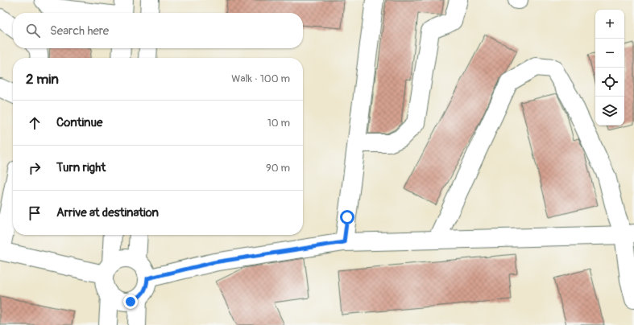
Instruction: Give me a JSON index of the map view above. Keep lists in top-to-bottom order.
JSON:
{
  "page": {
    "map_buttons": ["+", "−"],
    "search": "Search here",
    "heading": ["2 min", "Walk · 100 m"],
    "list": [
      ["Continue", "10 m"],
      ["Turn right", "90 m"],
      "Arrive at destination"
    ]
  }
}
